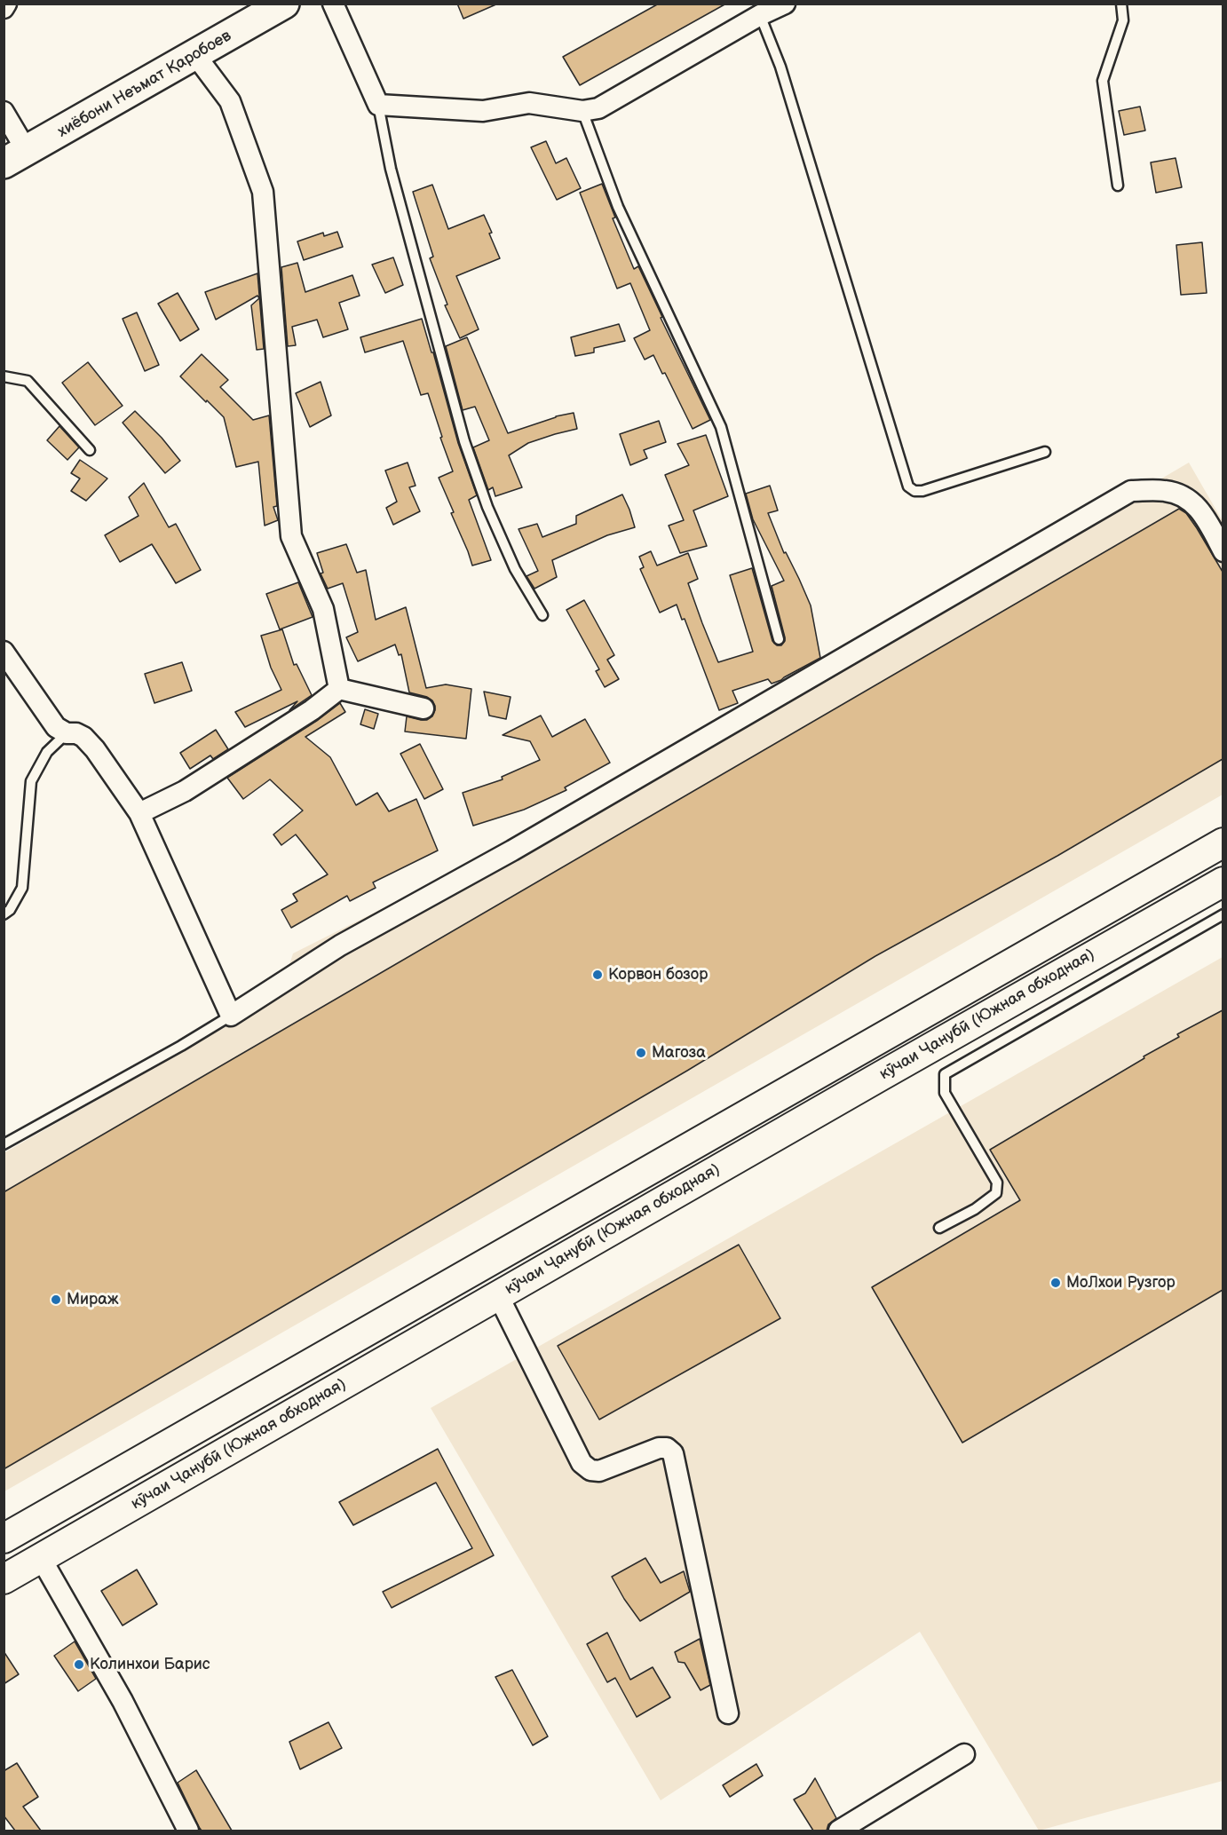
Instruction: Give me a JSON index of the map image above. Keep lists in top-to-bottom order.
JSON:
{
  "streets": {
    "highway": ["хиёбони Неъмат Қаробоев"],
    "main road": ["кӯчаи Ҷанубӣ (Южная обходная)"]
  },
  "places": [
    "Корвон бозор",
    "Магоза",
    "МоЛхои Рузгор",
    "Мираж",
    "Колинхои Барис"
  ]
}
